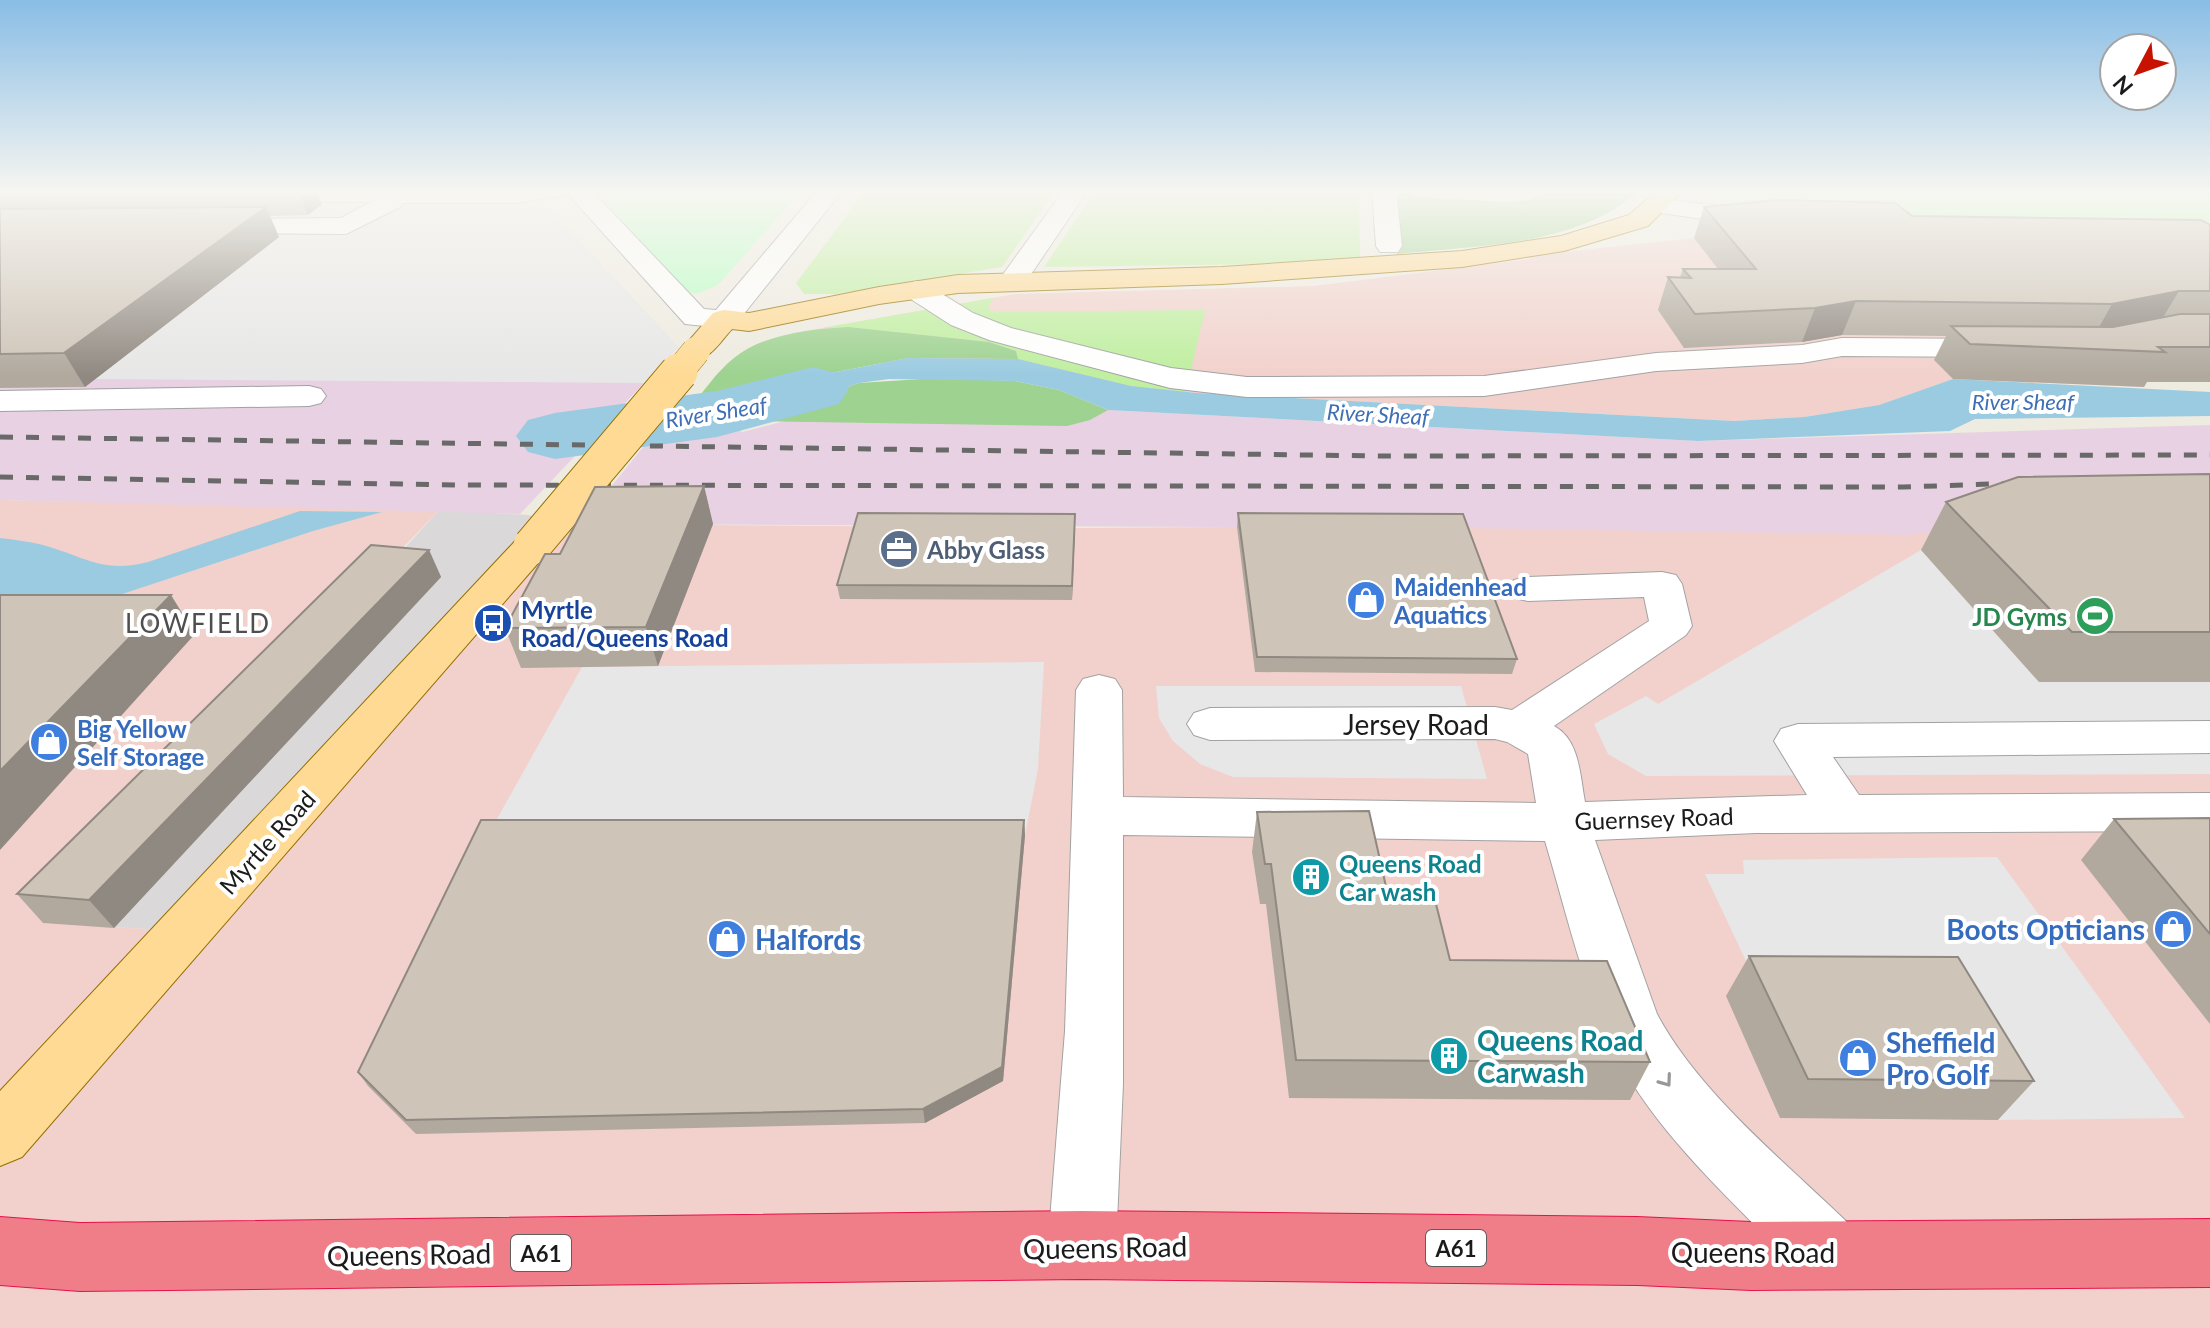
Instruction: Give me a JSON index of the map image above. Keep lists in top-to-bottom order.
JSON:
{
  "streets": {
    "highway": ["Queens Road", "A61"],
    "main road": ["Myrtle Road"],
    "street": ["Jersey Road", "Guernsey Road"]
  },
  "crossings": [
    ["Jersey Road", "Guernsey Road"],
    ["Jersey Road", "Queens Road"]
  ],
  "one_way": ["Jersey Road"],
  "districts": ["LOWFIELD"],
  "water": ["River Sheaf"],
  "places": {
    "office": ["Abby Glass"],
    "shop": [
      "Maidenhead Aquatics",
      "Big Yellow Self Storage",
      "Boots Opticians",
      "Halfords",
      "Sheffield Pro Golf"
    ],
    "sports": ["JD Gyms"],
    "bus stop": ["Myrtle Road/Queens Road"],
    "building": ["Queens Road Car wash", "Queens Road Carwash"]
  },
  "north": "bottom left"
}
